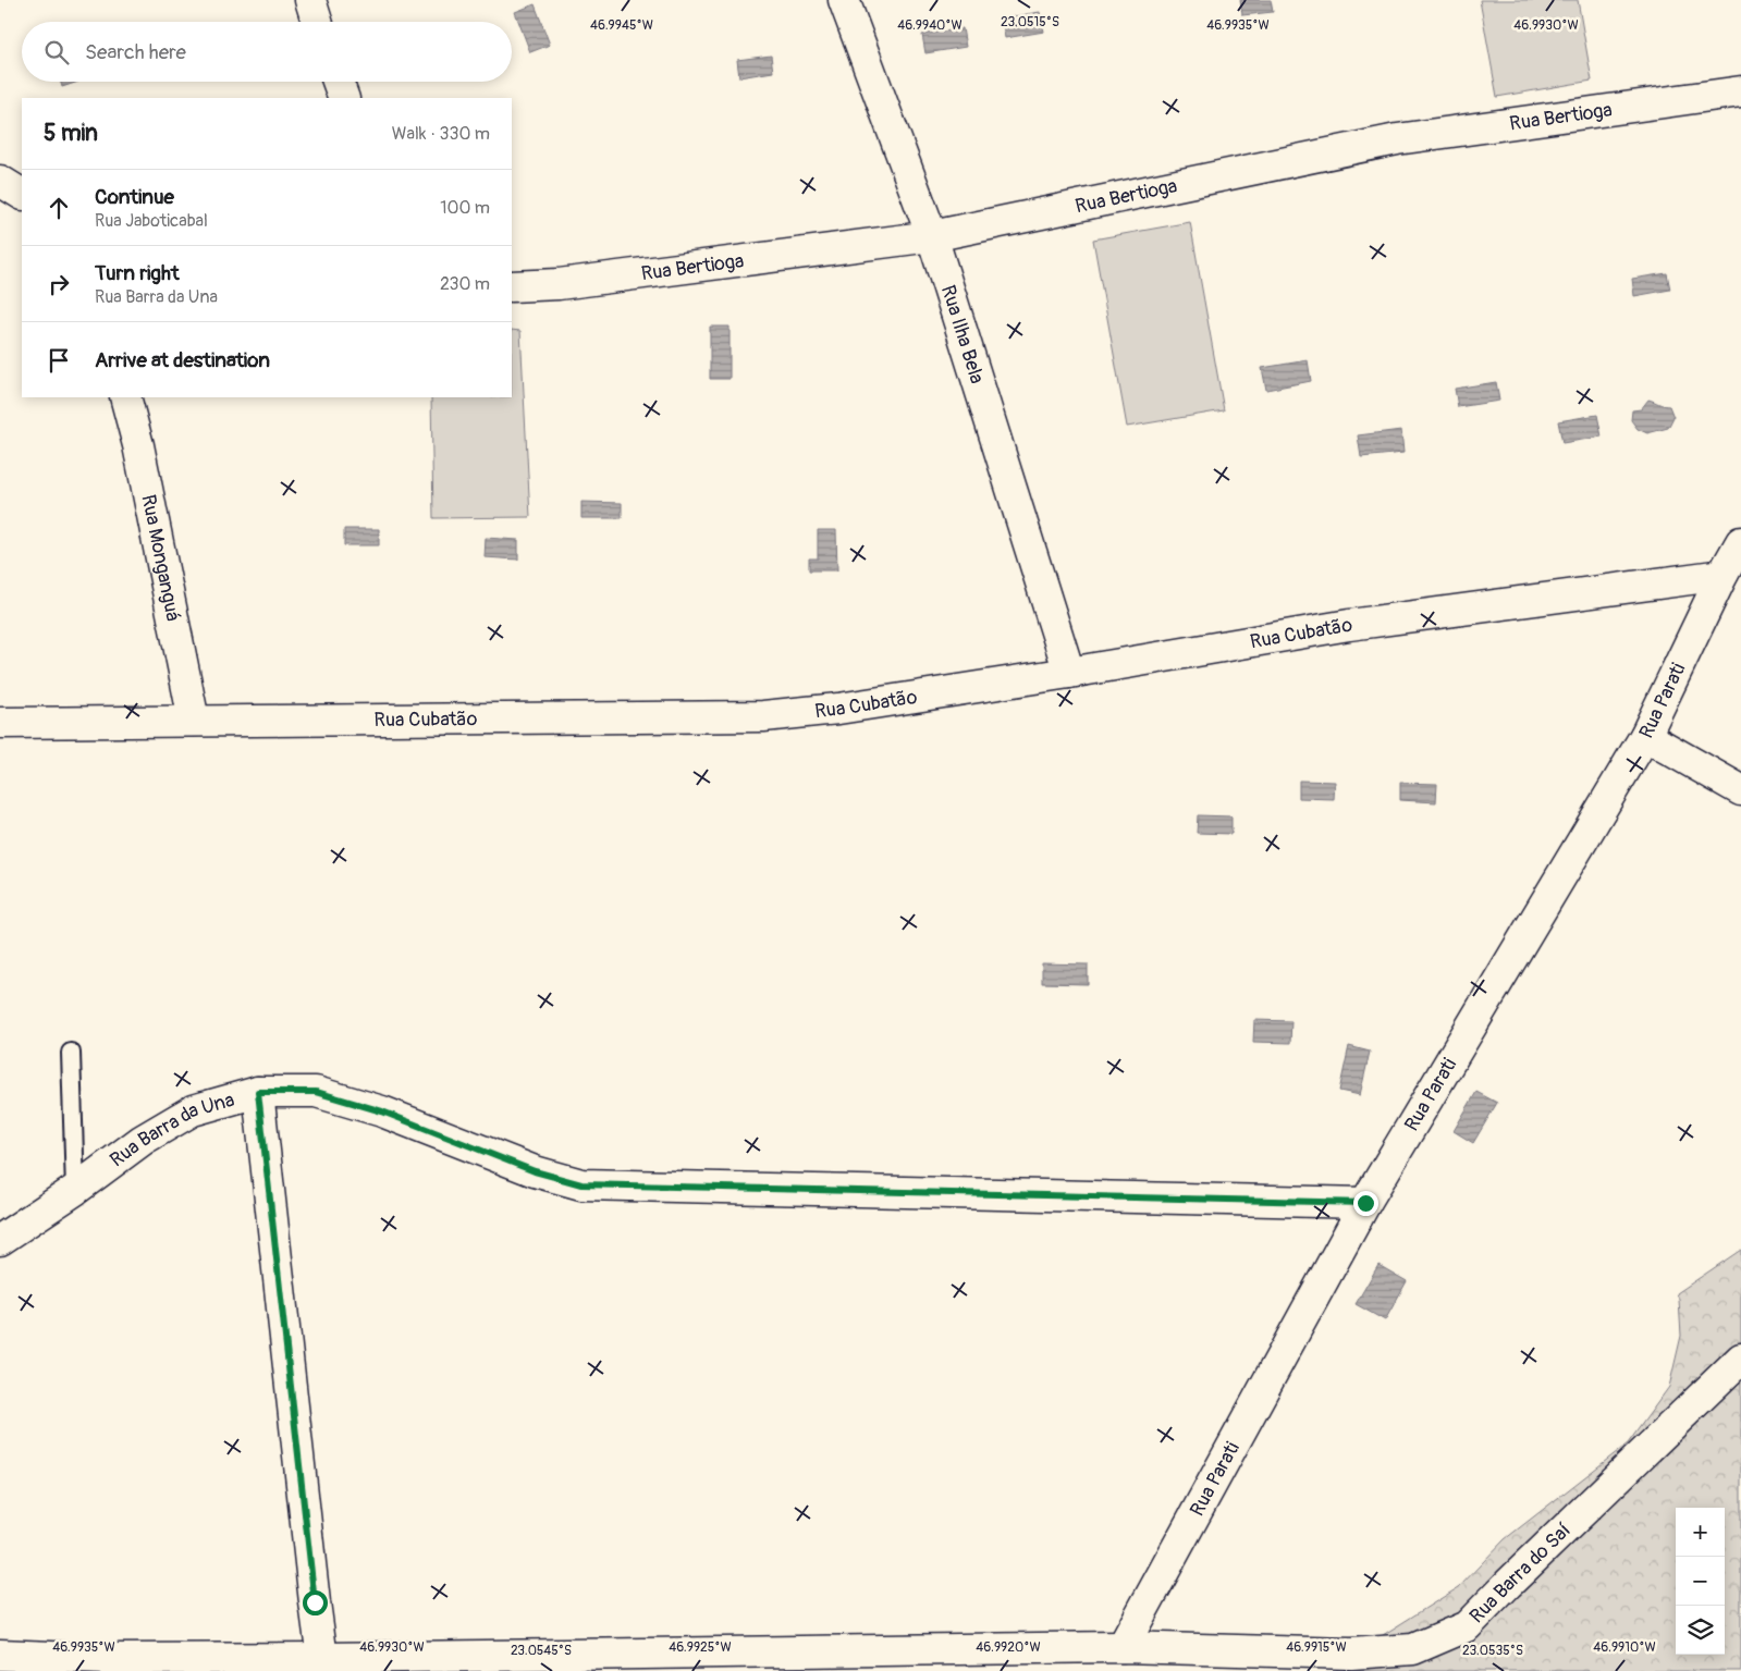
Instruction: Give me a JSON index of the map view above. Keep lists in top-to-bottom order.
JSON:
{
  "streets": {
    "street": [
      "Rua Bertioga",
      "Rua Ilha Bela",
      "Rua Monganguá",
      "Rua Cubatão",
      "Rua Parati",
      "Rua Barra da Una",
      "Rua Barra do Saí"
    ]
  },
  "crossings": [
    ["Rua Bertioga", "Rua Ilha Bela"],
    ["Rua Ilha Bela", "Rua Cubatão"],
    ["Rua Monganguá", "Rua Cubatão"],
    ["Rua Cubatão", "Rua Parati"],
    ["Rua Parati", "Rua Barra da Una"],
    ["Rua Parati", "Rua Barra do Saí"]
  ],
  "page": {
    "search": "Search here",
    "heading": ["5 min", "Walk · 330 m"],
    "list": [
      ["Continue", "Rua Jaboticabal", "100 m"],
      ["Turn right", "Rua Barra da Una", "230 m"],
      "Arrive at destination"
    ],
    "map_buttons": ["+", "−"]
  },
  "coordinates": [
    "23.0515°S",
    "46.9945°W",
    "46.9940°W",
    "46.9935°W",
    "46.9930°W",
    "46.9925°W",
    "46.9920°W",
    "46.9915°W",
    "46.9910°W",
    "23.0545°S",
    "23.0535°S"
  ]
}
